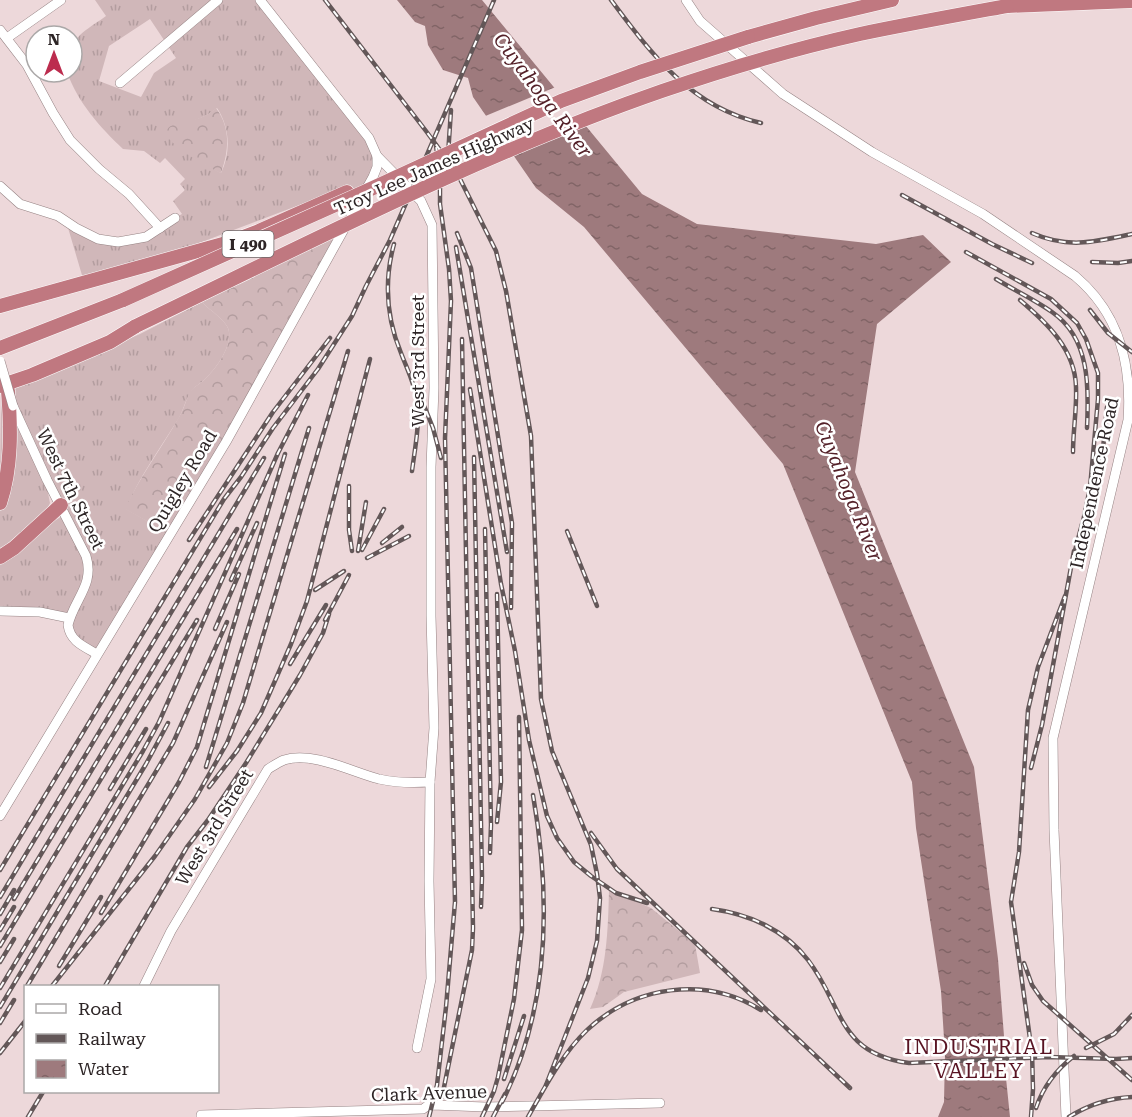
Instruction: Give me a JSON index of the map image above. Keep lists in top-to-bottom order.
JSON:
{
  "streets": {
    "highway": ["Troy Lee James Highway", "I 490"],
    "street": [
      "West 3rd Street",
      "Quigley Road",
      "Independence Road",
      "West 7th Street",
      "Clark Avenue"
    ]
  },
  "crossings": [
    ["West 3rd Street", "Quigley Road"]
  ],
  "districts": ["INDUSTRIAL VALLEY"],
  "water": ["Cuyahoga River"],
  "legend": ["Road", "Railway", "Water"],
  "north": "top"
}
